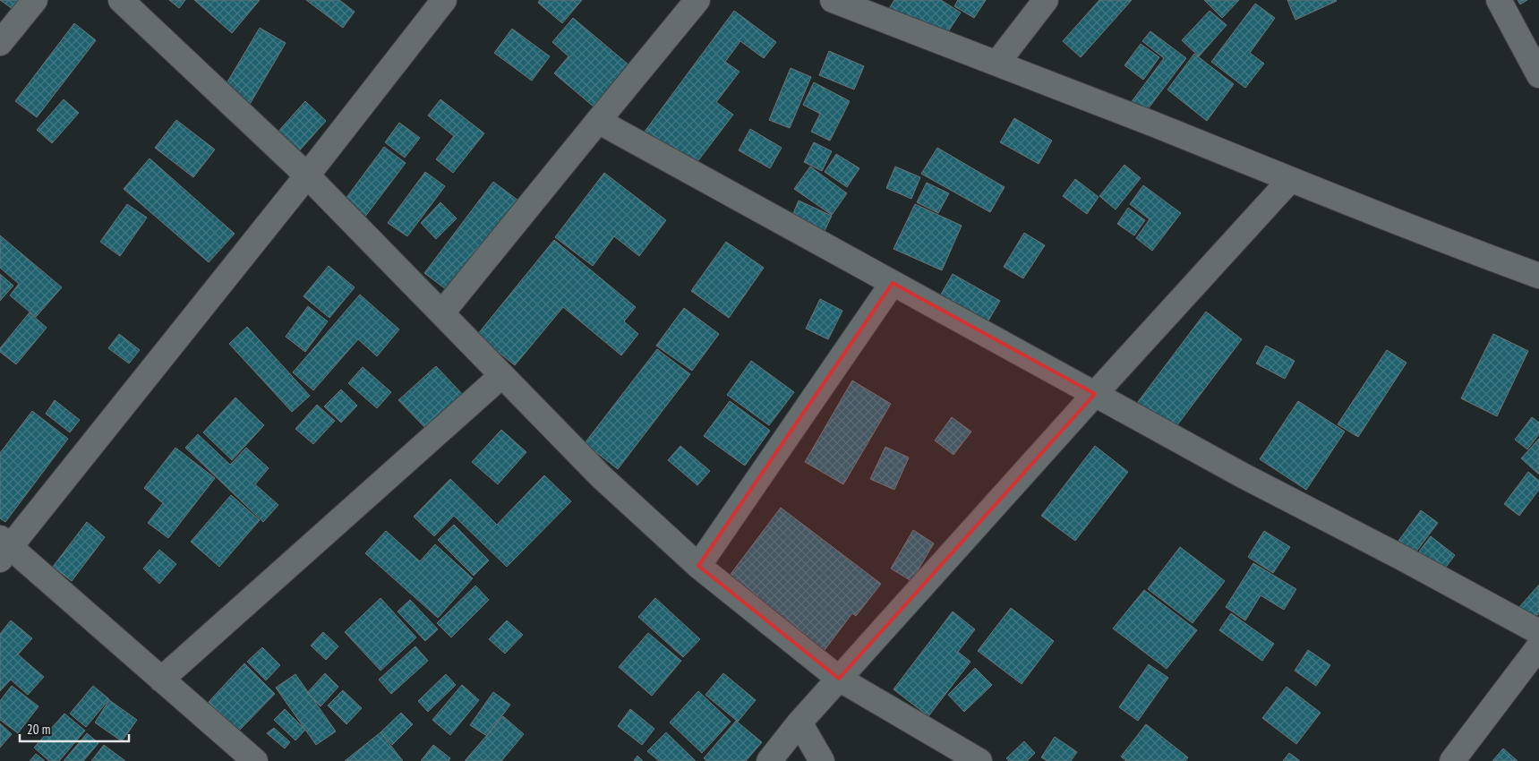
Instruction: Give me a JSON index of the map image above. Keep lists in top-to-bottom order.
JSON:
{
  "scale_bar": "20 m"
}
